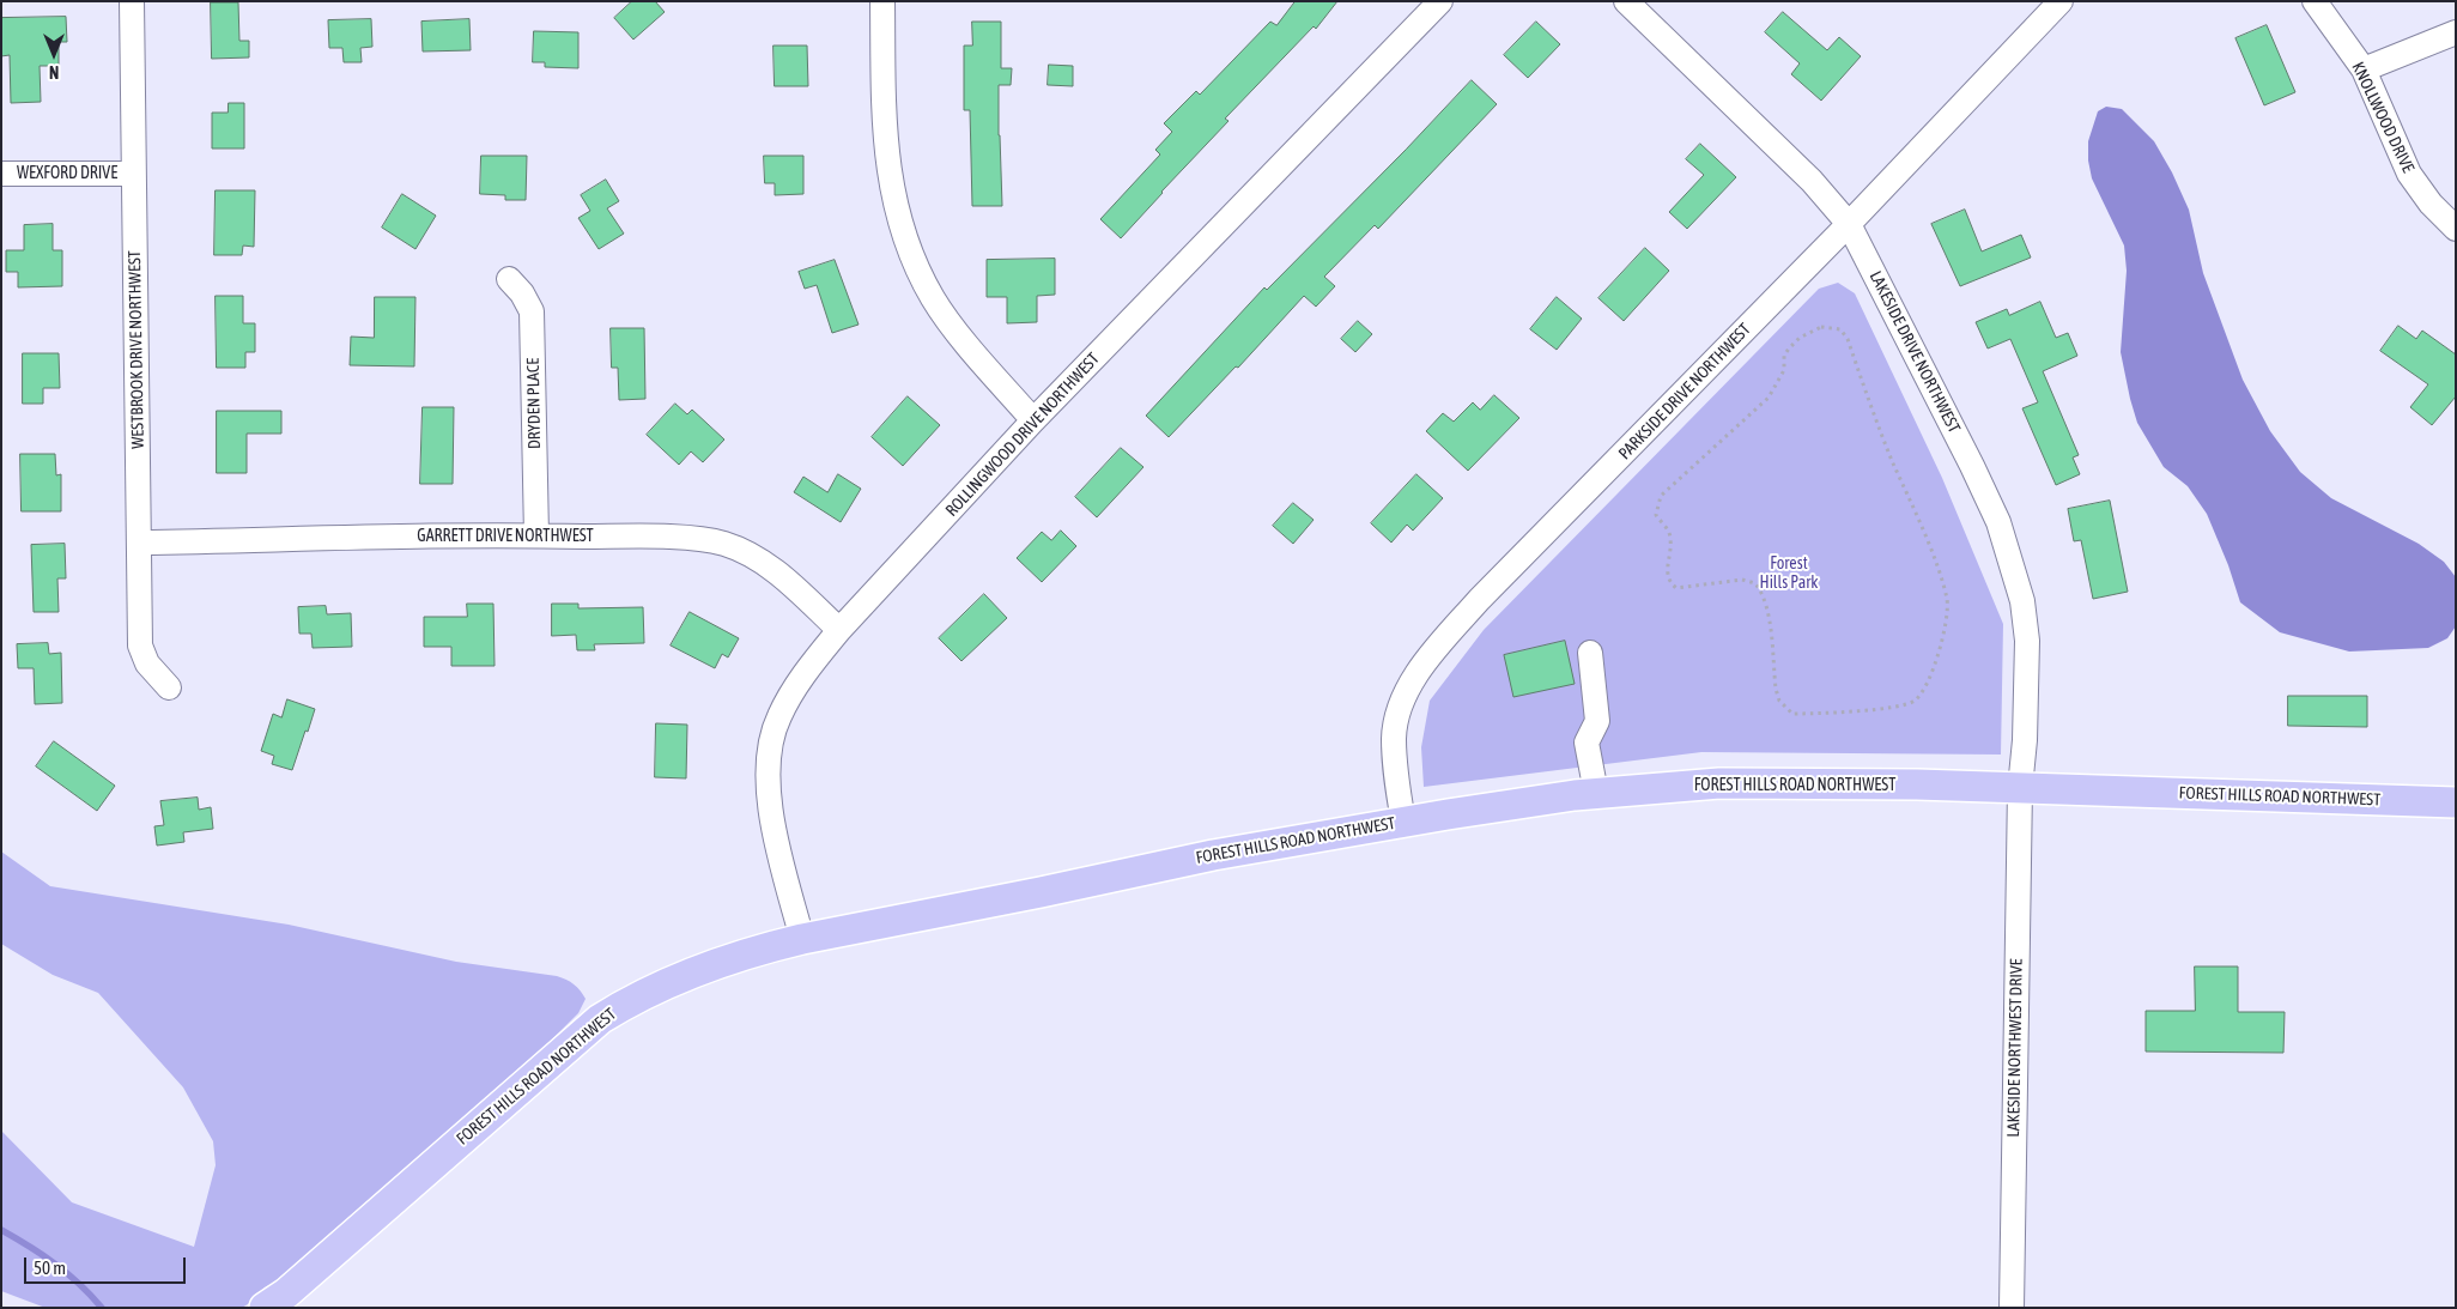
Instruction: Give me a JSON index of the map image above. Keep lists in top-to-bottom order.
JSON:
{
  "streets": {
    "main road": ["FOREST HILLS ROAD NORTHWEST"],
    "street": [
      "KNOLLWOOD DRIVE",
      "WEXFORD DRIVE",
      "WESTBROOK DRIVE NORTHWEST",
      "LAKESIDE DRIVE NORTHWEST",
      "PARKSIDE DRIVE NORTHWEST",
      "DRYDEN PLACE",
      "ROLLINGWOOD DRIVE NORTHWEST",
      "GARRETT DRIVE NORTHWEST",
      "LAKESIDE NORTHWEST DRIVE"
    ]
  },
  "crossings": [
    ["WEXFORD DRIVE", "WESTBROOK DRIVE NORTHWEST"],
    ["WESTBROOK DRIVE NORTHWEST", "GARRETT DRIVE NORTHWEST"],
    ["LAKESIDE DRIVE NORTHWEST", "PARKSIDE DRIVE NORTHWEST"],
    ["LAKESIDE DRIVE NORTHWEST", "FOREST HILLS ROAD NORTHWEST"],
    ["LAKESIDE DRIVE NORTHWEST", "LAKESIDE NORTHWEST DRIVE"],
    ["PARKSIDE DRIVE NORTHWEST", "FOREST HILLS ROAD NORTHWEST"],
    ["DRYDEN PLACE", "GARRETT DRIVE NORTHWEST"],
    ["ROLLINGWOOD DRIVE NORTHWEST", "GARRETT DRIVE NORTHWEST"],
    ["ROLLINGWOOD DRIVE NORTHWEST", "FOREST HILLS ROAD NORTHWEST"],
    ["FOREST HILLS ROAD NORTHWEST", "LAKESIDE NORTHWEST DRIVE"]
  ],
  "parks": ["Forest Hills Park"],
  "scale_bar": "50 m",
  "north": "bottom"
}
